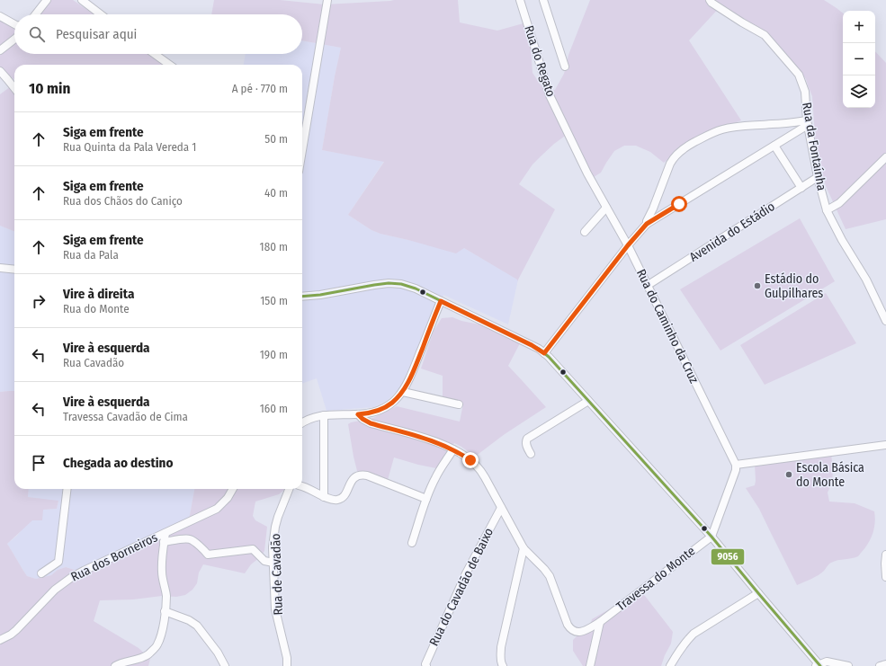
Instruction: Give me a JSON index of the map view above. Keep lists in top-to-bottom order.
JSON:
{
  "streets": {
    "street": [
      "Rua do Regato",
      "Rua da Fontaínha",
      "Avenida do Estádio",
      "Rua do Caminho da Cruz",
      "Rua dos Borneiros",
      "Rua de Cavadão",
      "Travessa do Monte",
      "Rua do Cavadão de Baixo"
    ]
  },
  "crossings": [
    ["Rua do Regato", "Rua do Caminho da Cruz"],
    ["Rua da Fontaínha", "Avenida do Estádio"],
    ["Avenida do Estádio", "Rua do Caminho da Cruz"]
  ],
  "places": ["Estádio do Gulpilhares", "Escola Básica do Monte"],
  "lines": ["transit line 9056"],
  "page": {
    "map_buttons": ["+", "−"],
    "search": "Pesquisar aqui",
    "heading": ["10 min", "A pé · 770 m"],
    "list": [
      ["Siga em frente", "Rua Quinta da Pala Vereda 1", "50 m"],
      ["Siga em frente", "Rua dos Chãos do Caniço", "40 m"],
      ["Siga em frente", "Rua da Pala", "180 m"],
      ["Vire à direita", "Rua do Monte", "150 m"],
      ["Vire à esquerda", "Rua Cavadão", "190 m"],
      ["Vire à esquerda", "Travessa Cavadão de Cima", "160 m"],
      "Chegada ao destino"
    ]
  }
}
